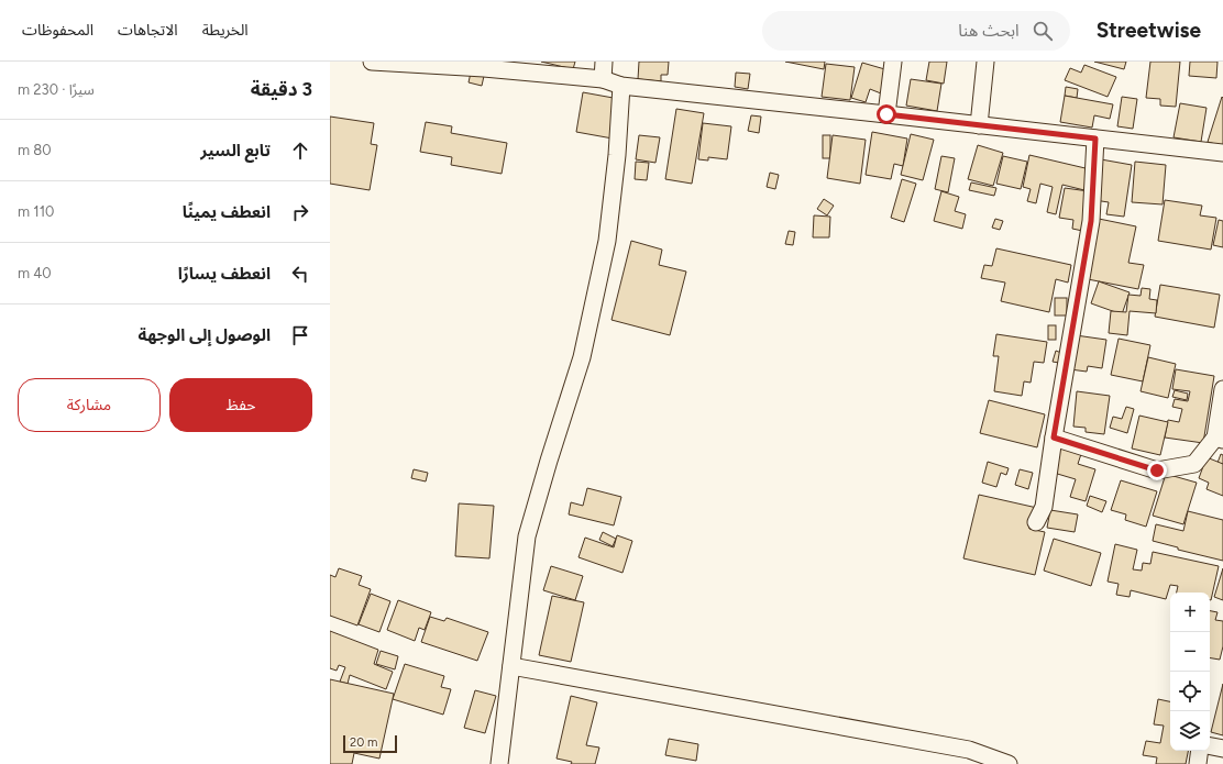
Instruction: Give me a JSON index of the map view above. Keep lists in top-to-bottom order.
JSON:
{
  "scale_bar": "20 m",
  "page": {
    "header": "Streetwise",
    "search": "ابحث هنا",
    "nav": ["الخريطة", "الاتجاهات", "المحفوظات"],
    "heading": ["3 دقيقة", "سيرًا · 230 m"],
    "list": [
      ["تابع السير", "80 m"],
      ["انعطف يمينًا", "110 m"],
      ["انعطف يسارًا", "40 m"],
      "الوصول إلى الوجهة"
    ],
    "buttons": ["حفظ", "مشاركة"],
    "map_buttons": ["+", "−"],
    "scale": "20 m"
  }
}
